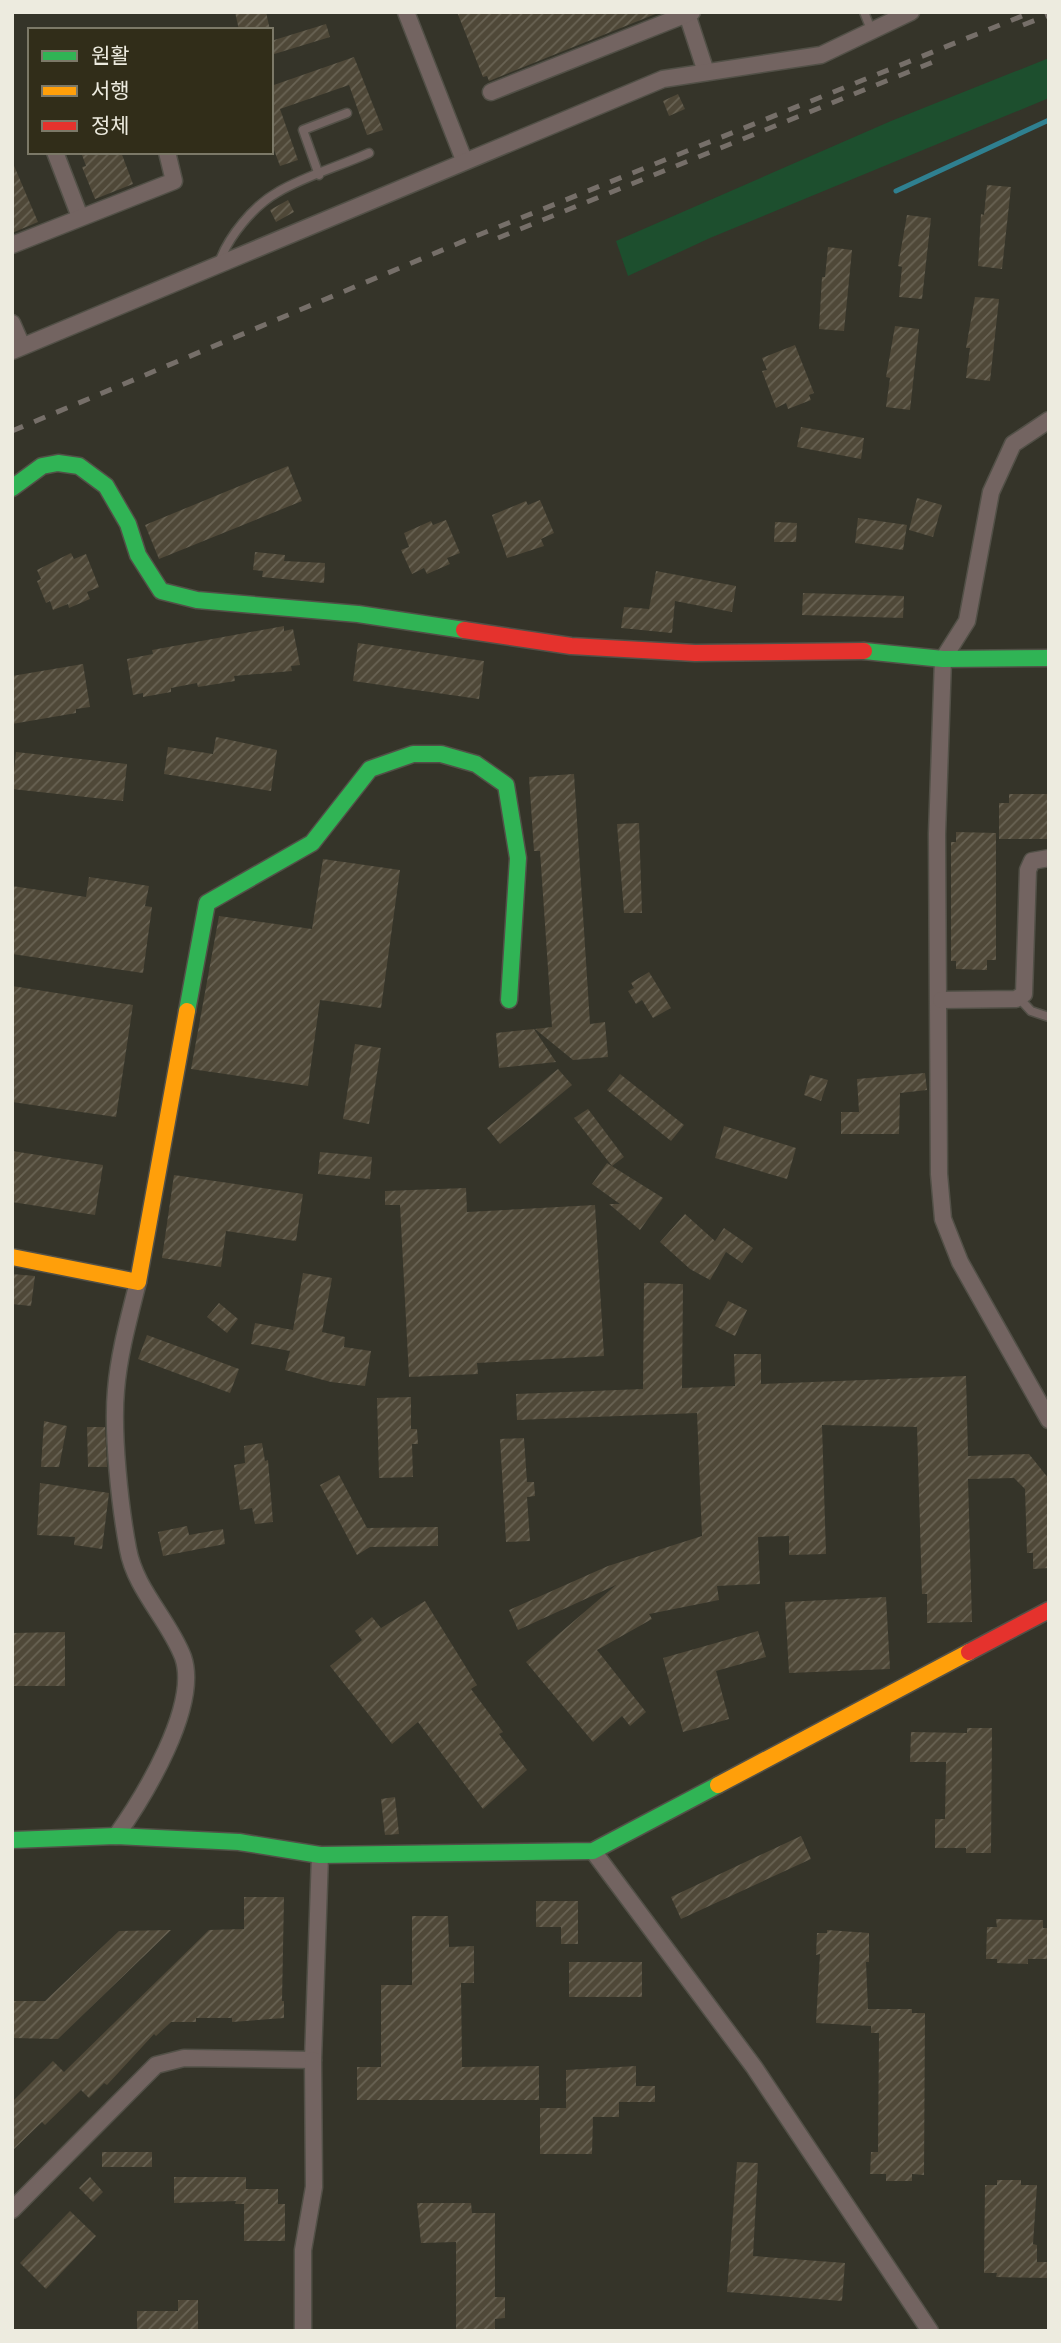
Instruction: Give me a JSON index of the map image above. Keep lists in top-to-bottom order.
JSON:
{
  "legend": ["원활", "서행", "정체"]
}
